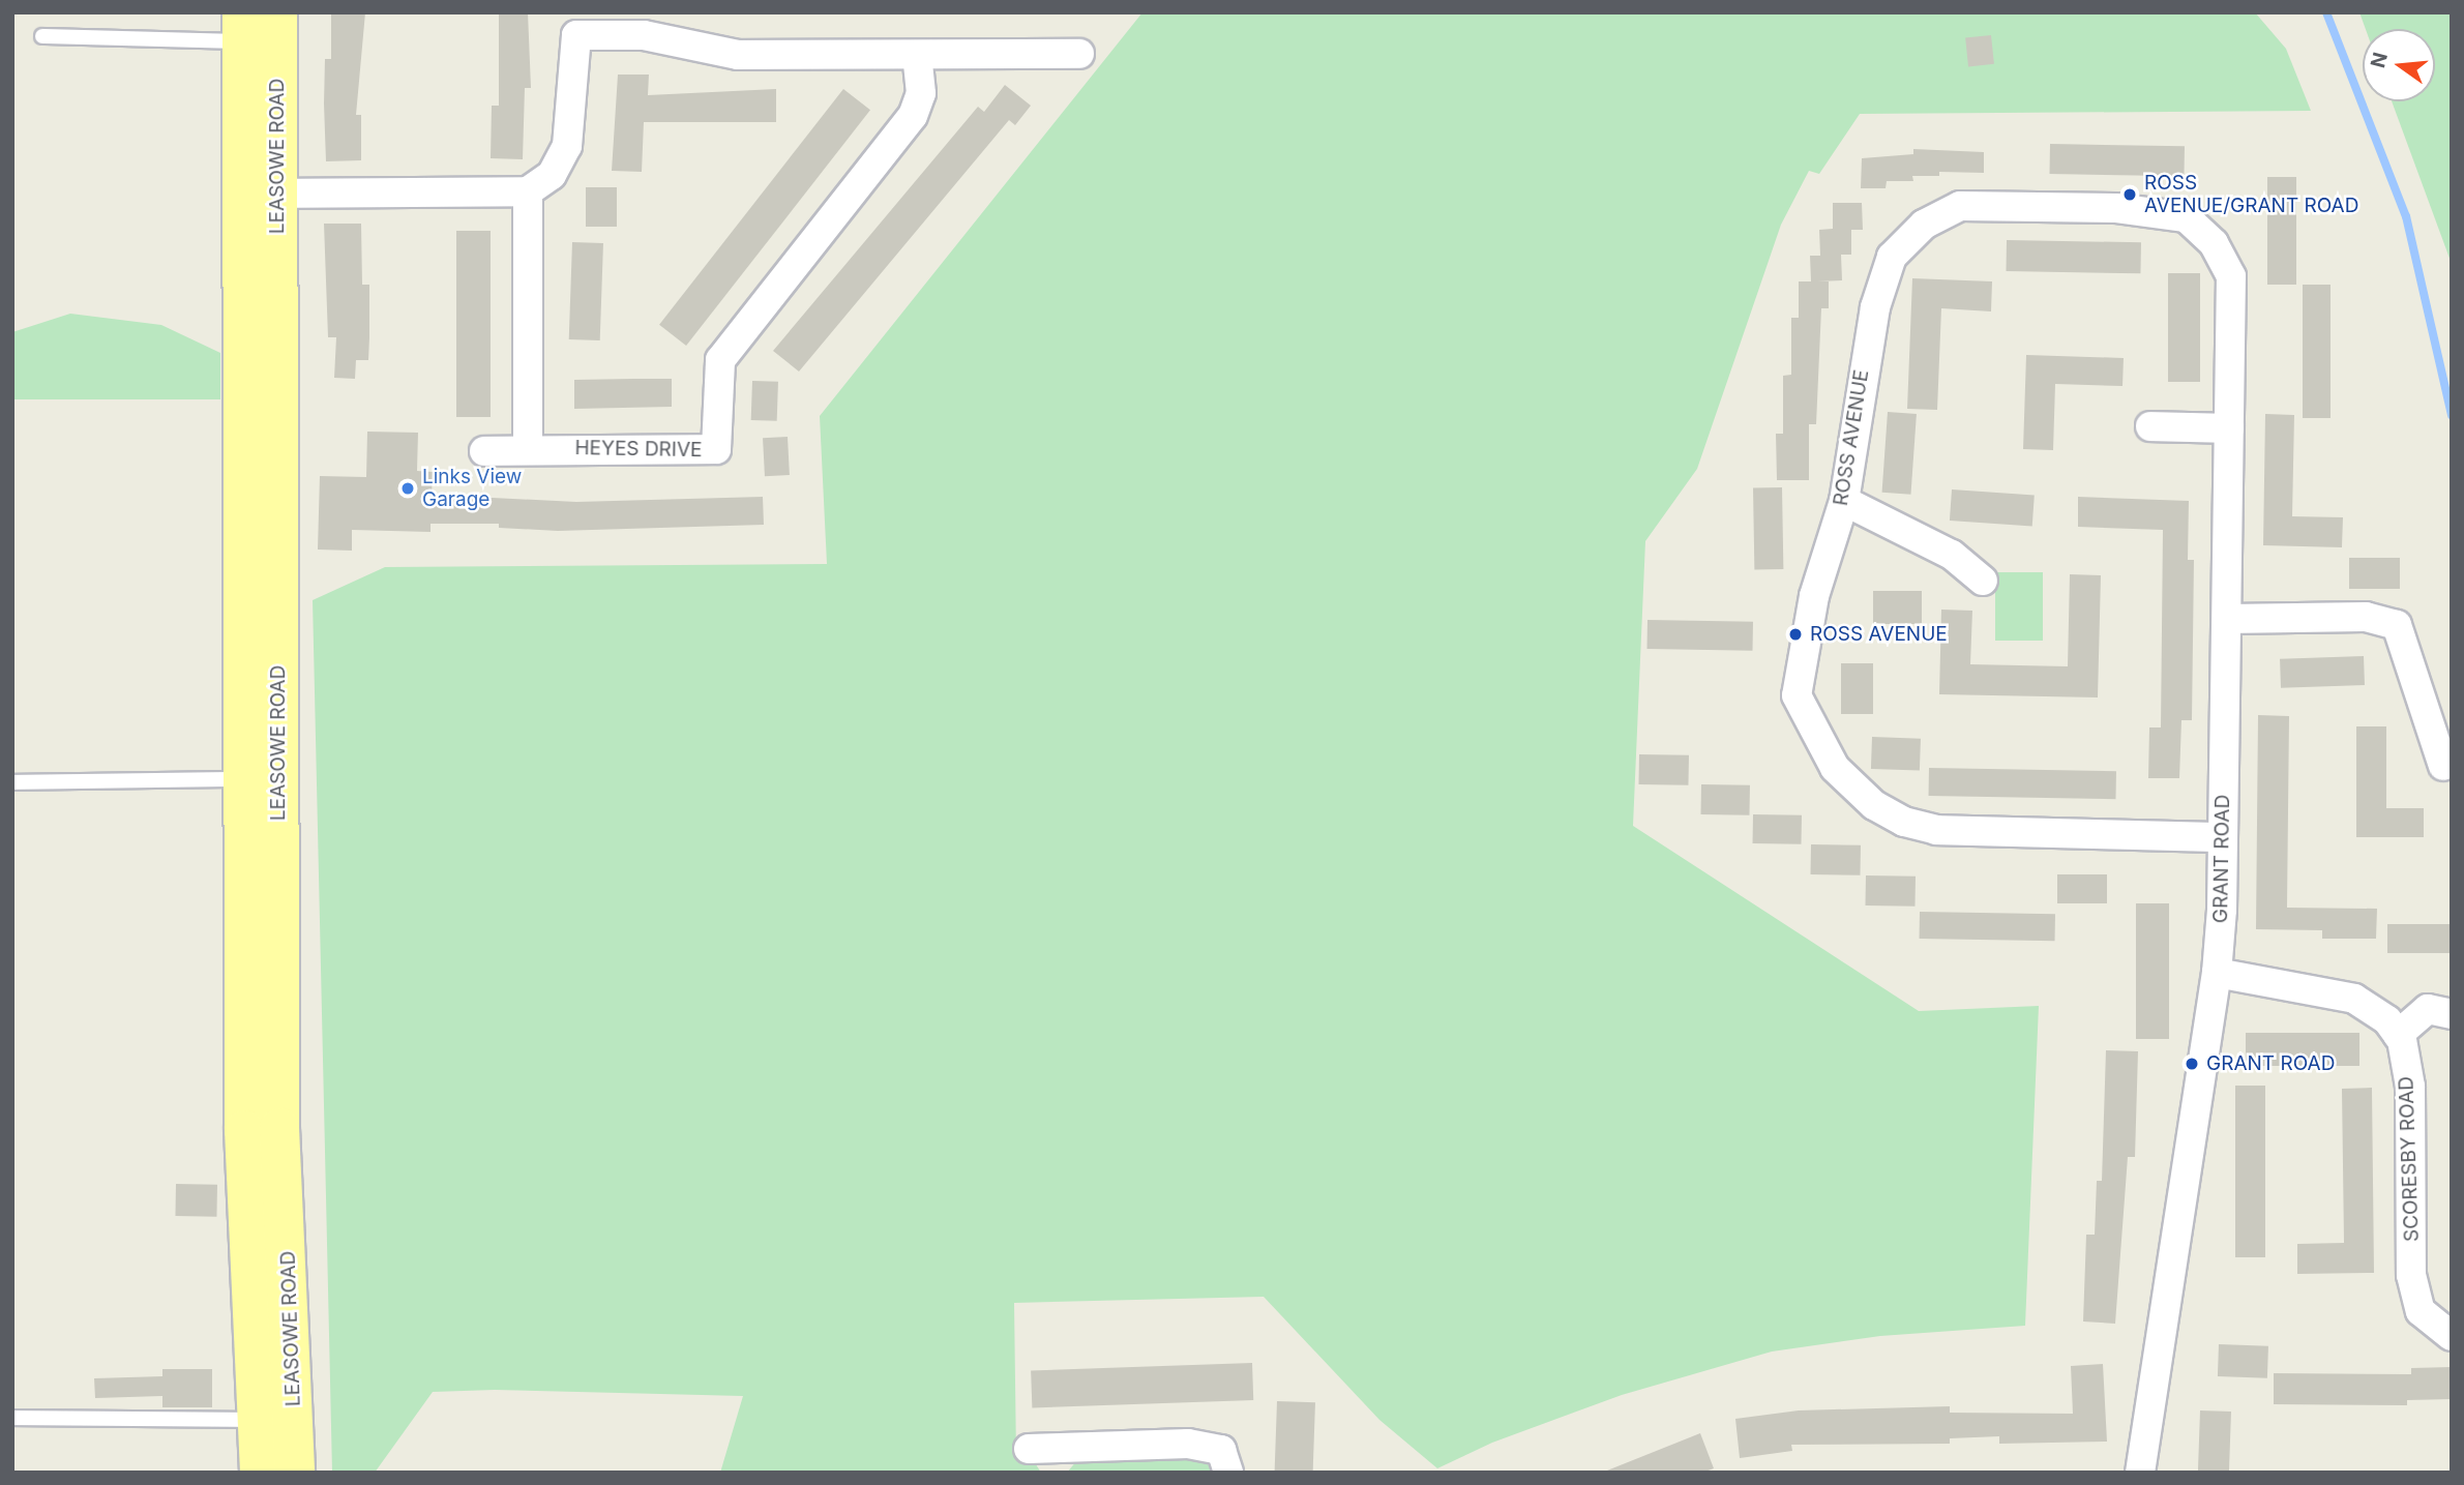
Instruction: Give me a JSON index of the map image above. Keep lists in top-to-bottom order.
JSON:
{
  "streets": {
    "main road": ["LEASOWE ROAD"],
    "street": [
      "ROSS AVENUE",
      "HEYES DRIVE",
      "GRANT ROAD",
      "SCORESBY ROAD"
    ]
  },
  "crossings": [
    ["ROSS AVENUE", "GRANT ROAD"]
  ],
  "places": [
    "ROSS AVENUE/GRANT ROAD",
    "Links View Garage",
    "ROSS AVENUE",
    "GRANT ROAD"
  ],
  "north": "left"
}
